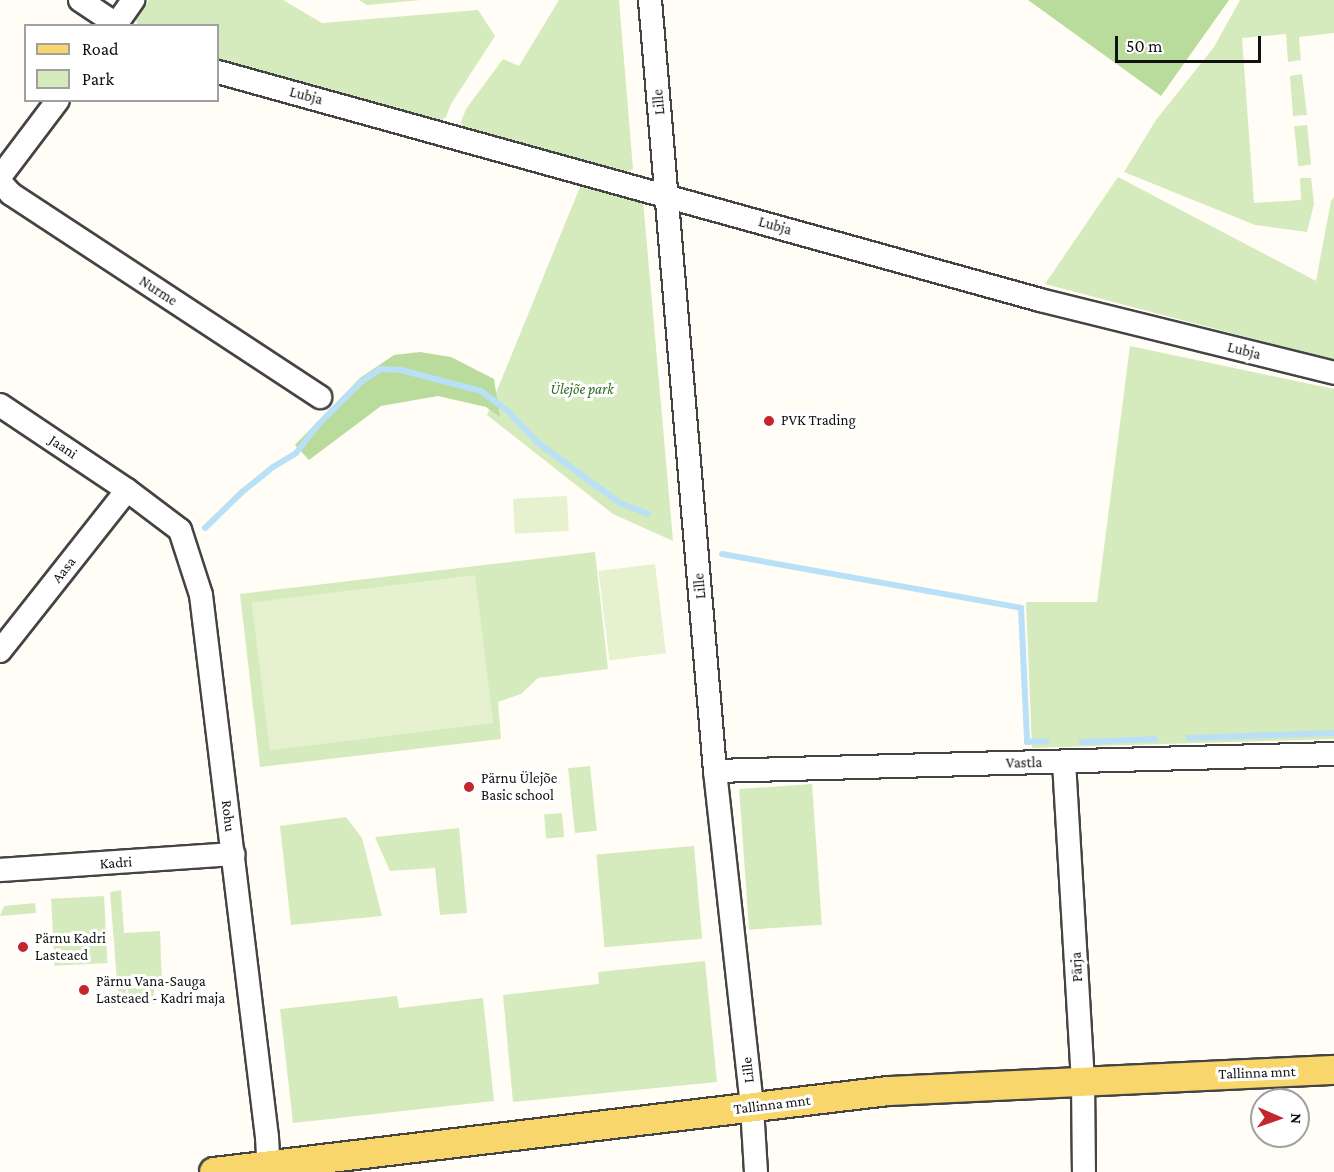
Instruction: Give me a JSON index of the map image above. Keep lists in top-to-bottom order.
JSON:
{
  "streets": {
    "main road": ["Tallinna mnt"],
    "street": [
      "Lubja",
      "Lille",
      "Nurme",
      "Jaani",
      "Aasa",
      "Vastla",
      "Rohu",
      "Kadri",
      "Pärja"
    ]
  },
  "crossings": [
    ["Lubja", "Lille"],
    ["Lille", "Vastla"],
    ["Lille", "Tallinna mnt"],
    ["Jaani", "Aasa"],
    ["Jaani", "Rohu"],
    ["Aasa", "Rohu"],
    ["Vastla", "Pärja"],
    ["Rohu", "Kadri"],
    ["Rohu", "Tallinna mnt"],
    ["Pärja", "Tallinna mnt"]
  ],
  "parks": ["Ülejõe park"],
  "places": [
    "PVK Trading",
    "Pärnu Ülejõe Basic school",
    "Pärnu Kadri Lasteaed",
    "Pärnu Vana-Sauga Lasteaed - Kadri maja"
  ],
  "legend": ["Road", "Park"],
  "scale_bar": "50 m",
  "north": "right"
}
